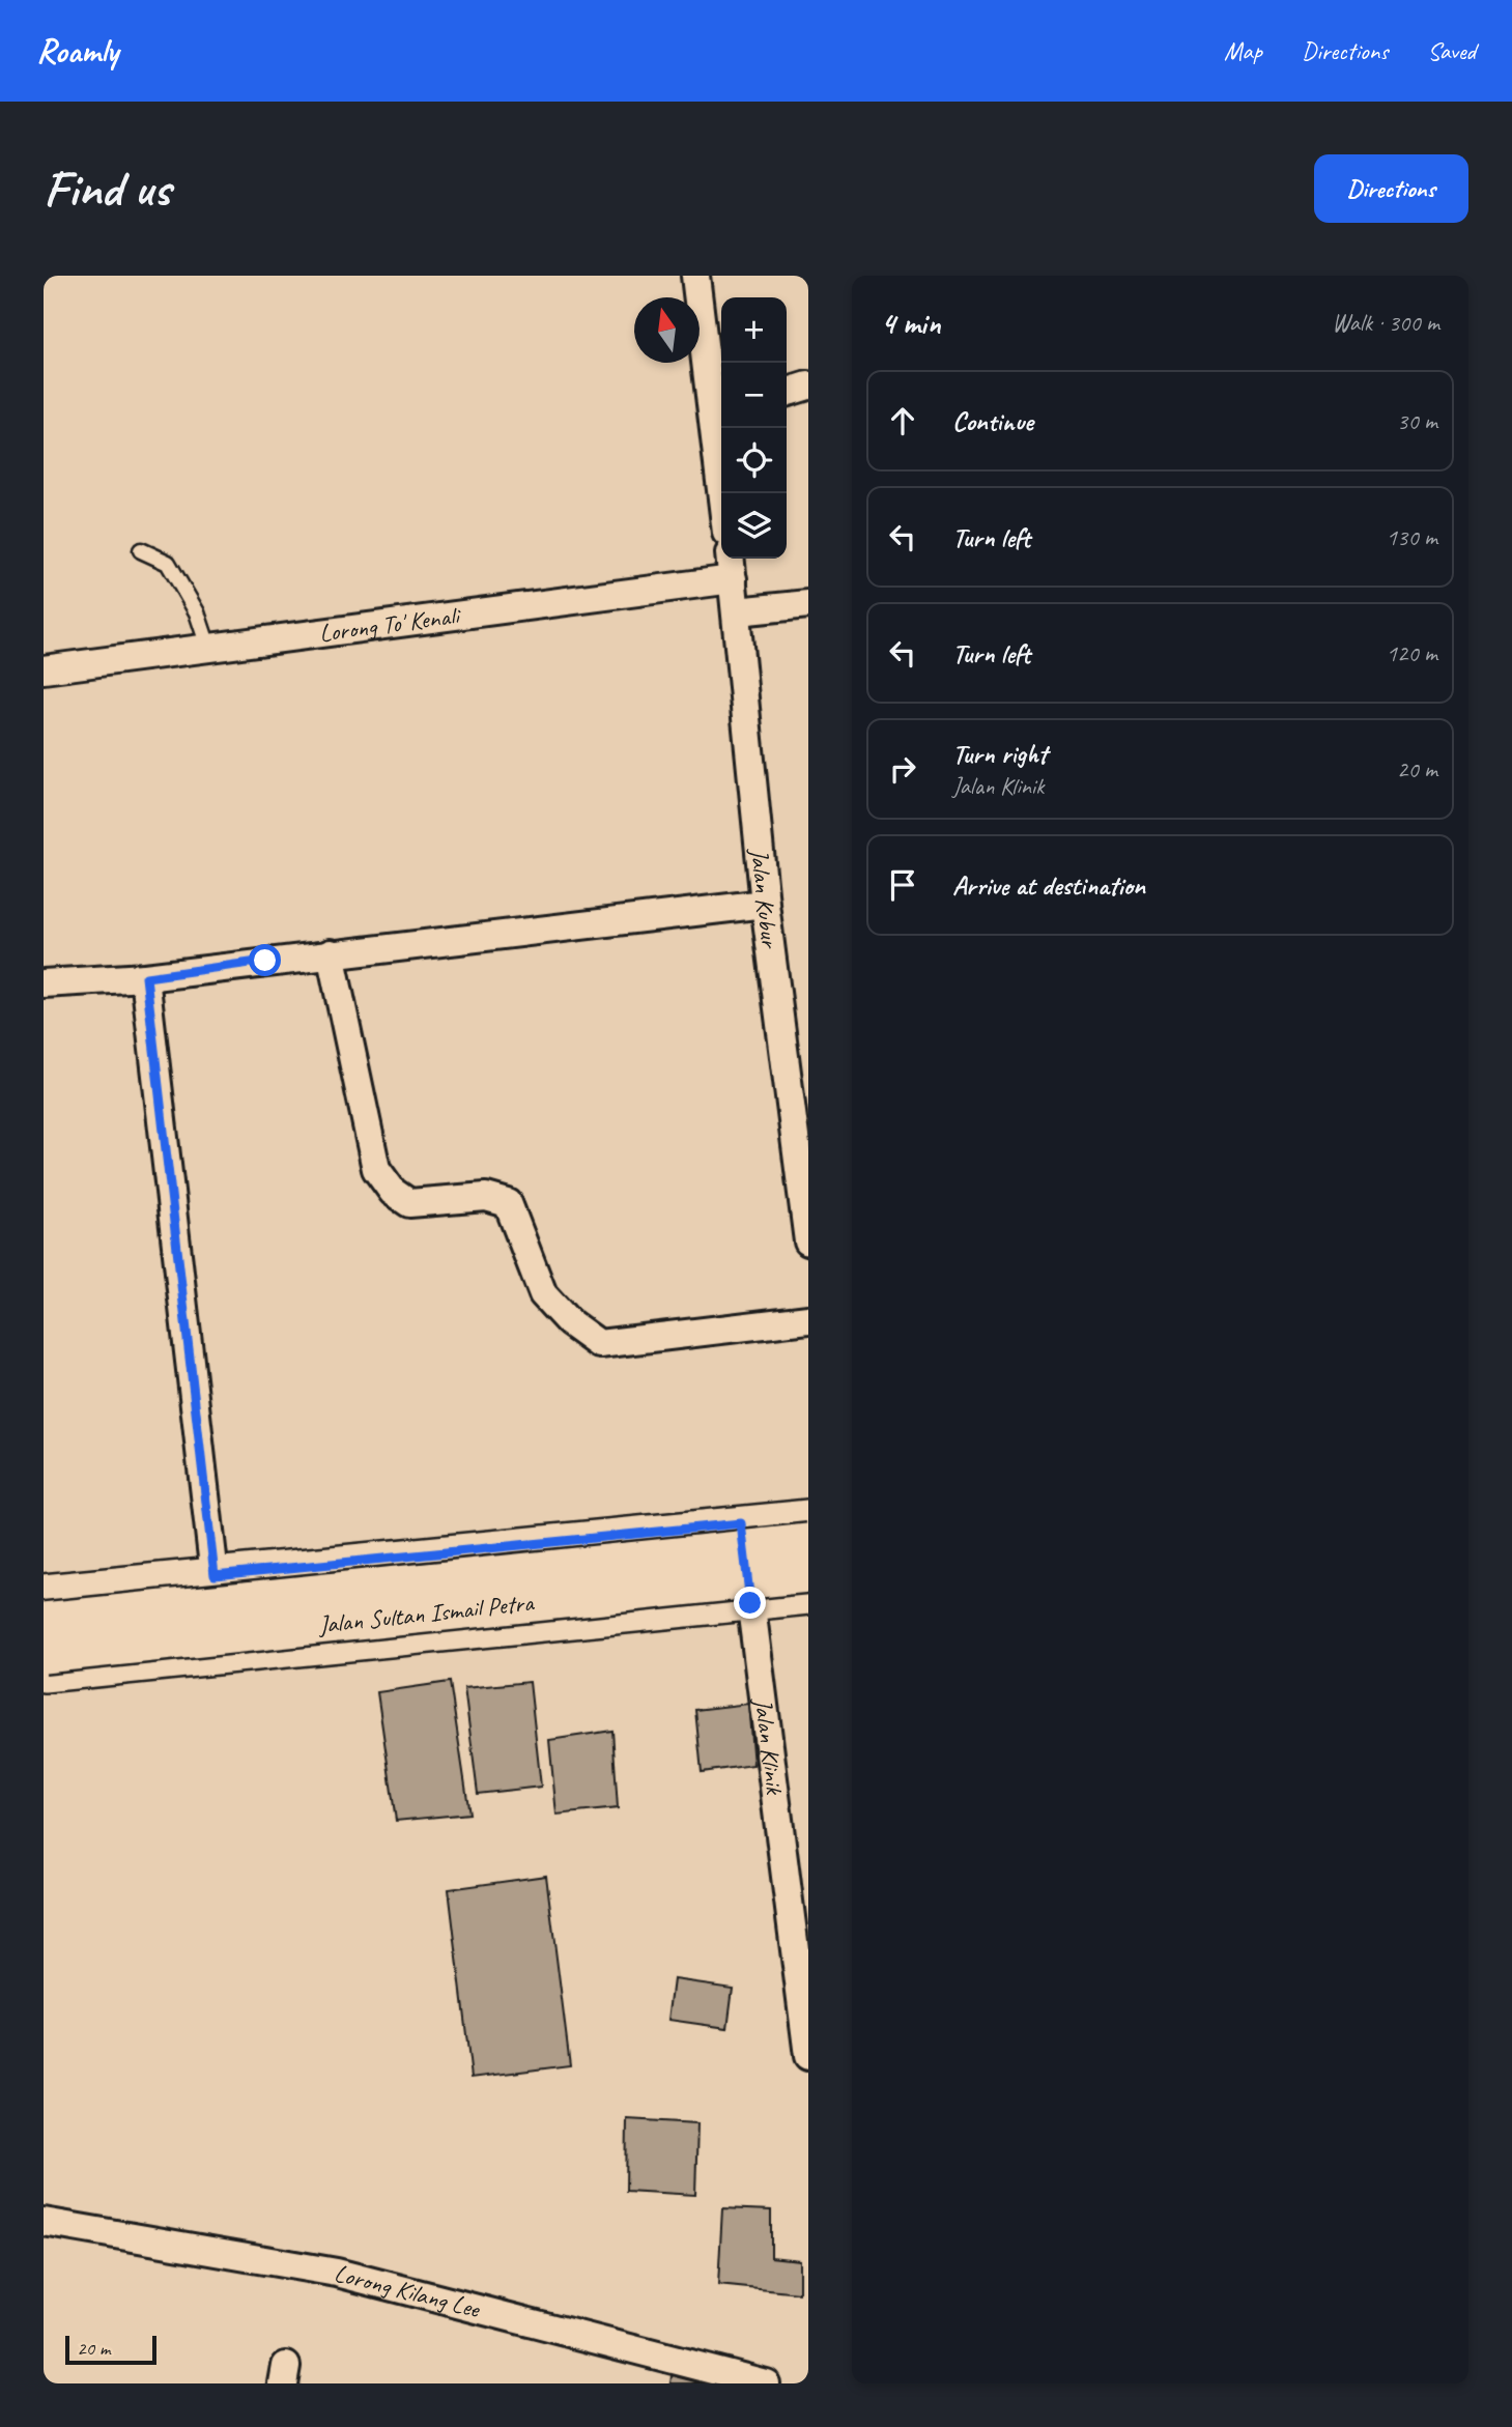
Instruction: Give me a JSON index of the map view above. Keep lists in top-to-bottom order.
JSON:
{
  "streets": {
    "main road": ["Jalan Sultan Ismail Petra"],
    "street": [
      "Lorong To' Kenali",
      "Jalan Kubur",
      "Jalan Klinik",
      "Lorong Kilang Lee"
    ]
  },
  "crossings": [
    ["Lorong To' Kenali", "Jalan Kubur"]
  ],
  "scale_bar": "20 m",
  "north": "top",
  "page": {
    "header": "Roamly",
    "nav": ["Map", "Directions", "Saved"],
    "buttons": "Directions",
    "title": "Find us",
    "heading": ["4 min", "Walk · 300 m"],
    "map_buttons": ["+", "−"],
    "list": [
      ["Continue", "30 m"],
      ["Turn left", "130 m"],
      ["Turn left", "120 m"],
      ["Turn right", "Jalan Klinik", "20 m"],
      "Arrive at destination"
    ],
    "scale": "20 m"
  }
}
